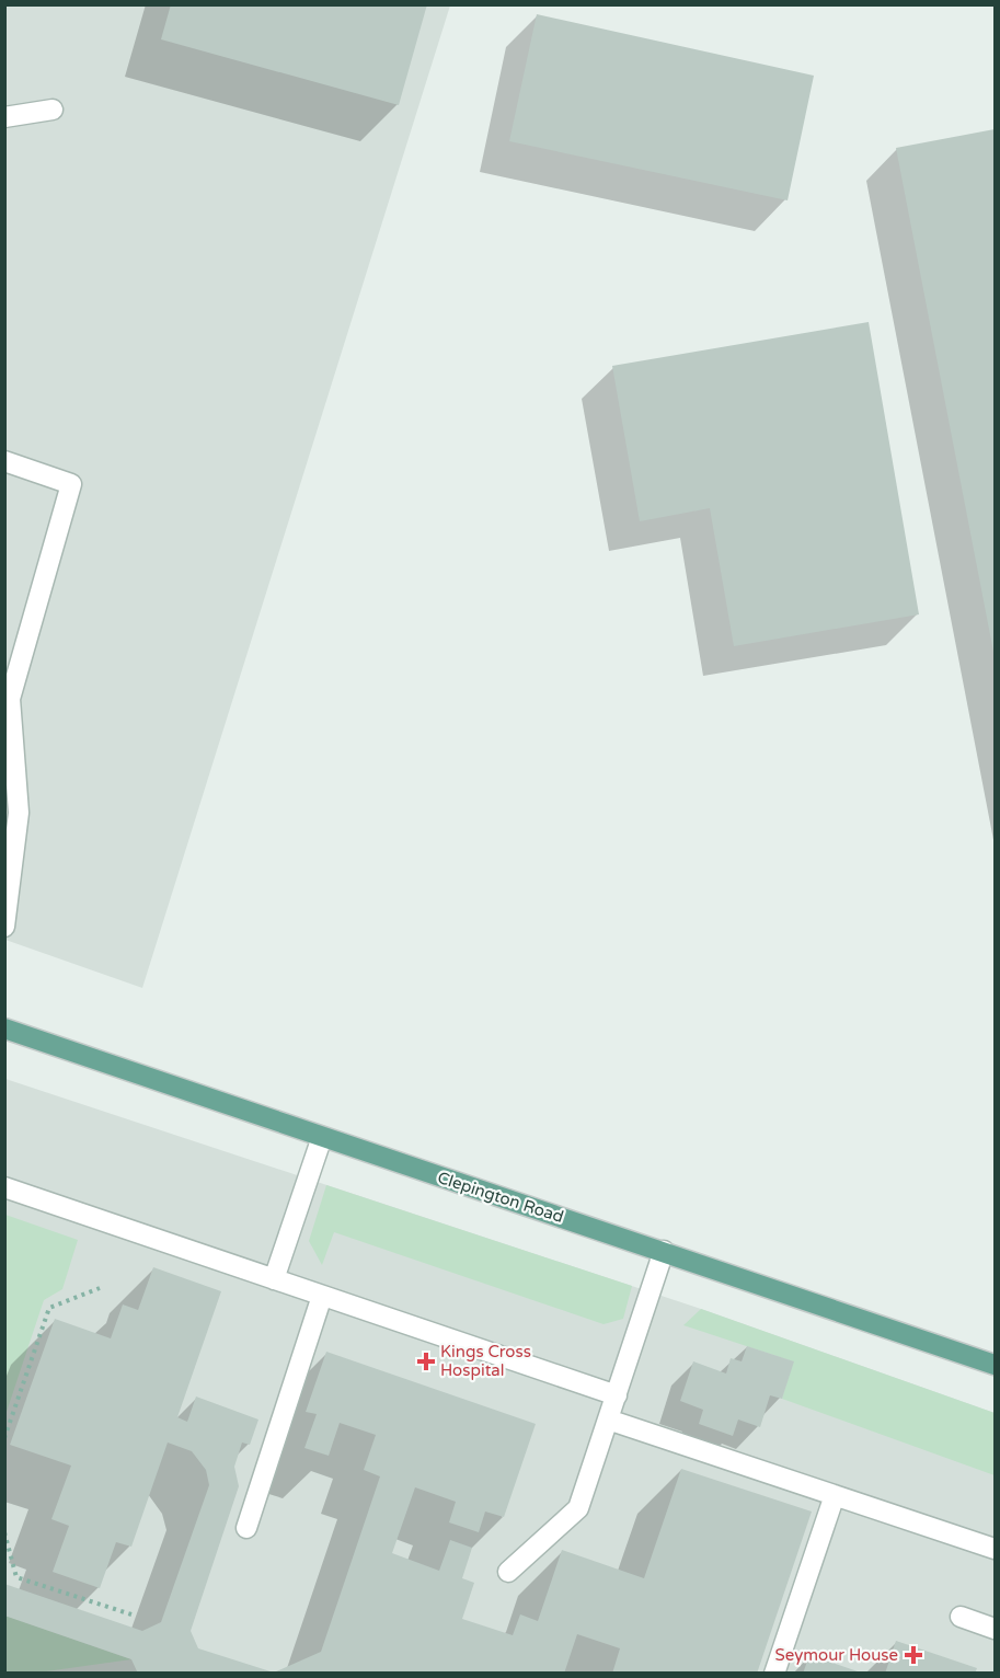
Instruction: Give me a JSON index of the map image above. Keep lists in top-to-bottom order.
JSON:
{
  "streets": {
    "main road": ["Clepington Road"]
  },
  "places": {
    "health": ["Kings Cross Hospital", "Seymour House"]
  }
}
